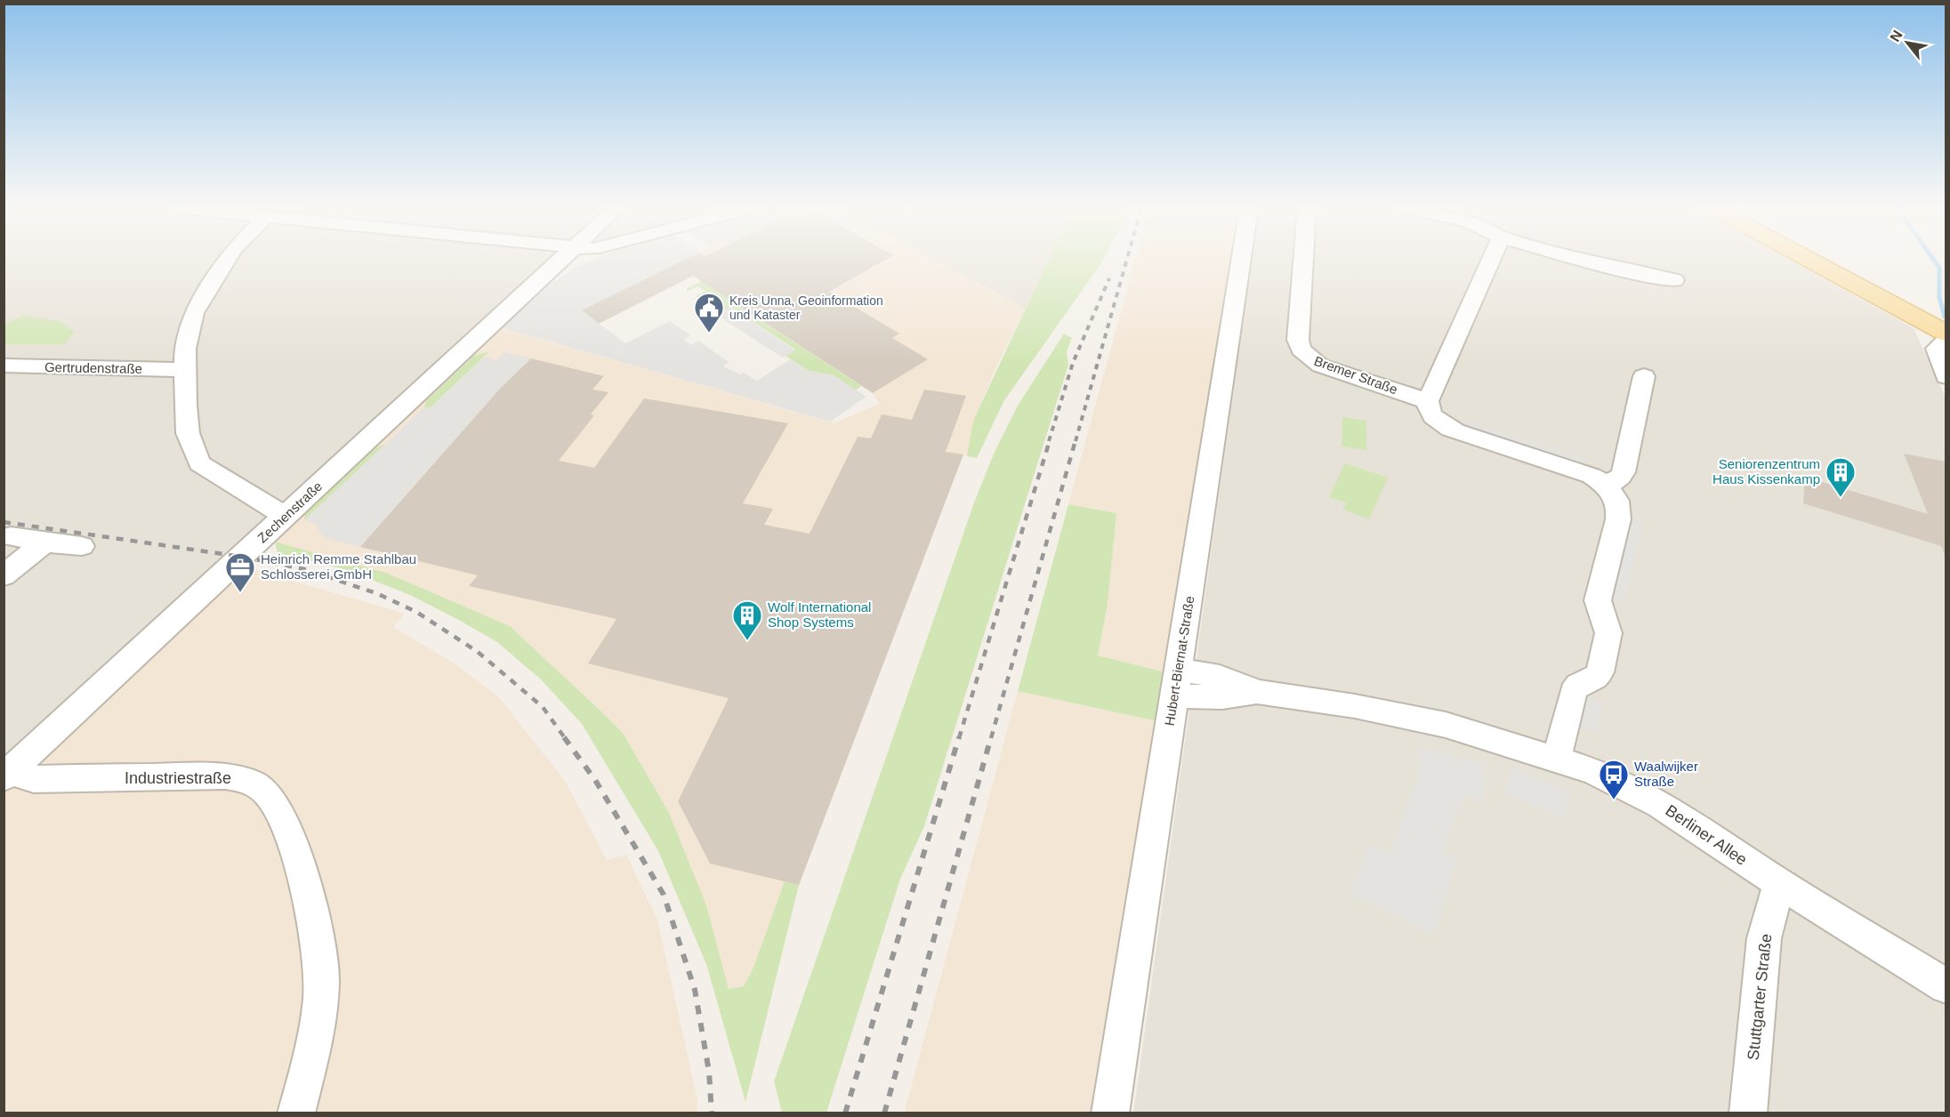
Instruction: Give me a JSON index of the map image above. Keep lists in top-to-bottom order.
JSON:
{
  "streets": {
    "street": [
      "Gertrudenstraße",
      "Bremer Straße",
      "Zechenstraße",
      "Hubert-Biernat-Straße",
      "Industriestraße",
      "Berliner Allee",
      "Stuttgarter Straße"
    ]
  },
  "crossings": [
    ["Zechenstraße", "Industriestraße"],
    ["Hubert-Biernat-Straße", "Berliner Allee"],
    ["Berliner Allee", "Stuttgarter Straße"]
  ],
  "places": {
    "public building": ["Kreis Unna, Geoinformation und Kataster"],
    "building": ["Seniorenzentrum Haus Kissenkamp", "Wolf International Shop Systems"],
    "office": ["Heinrich Remme Stahlbau Schlosserei GmbH"],
    "bus stop": ["Waalwijker Straße"]
  },
  "north": "top left"
}
